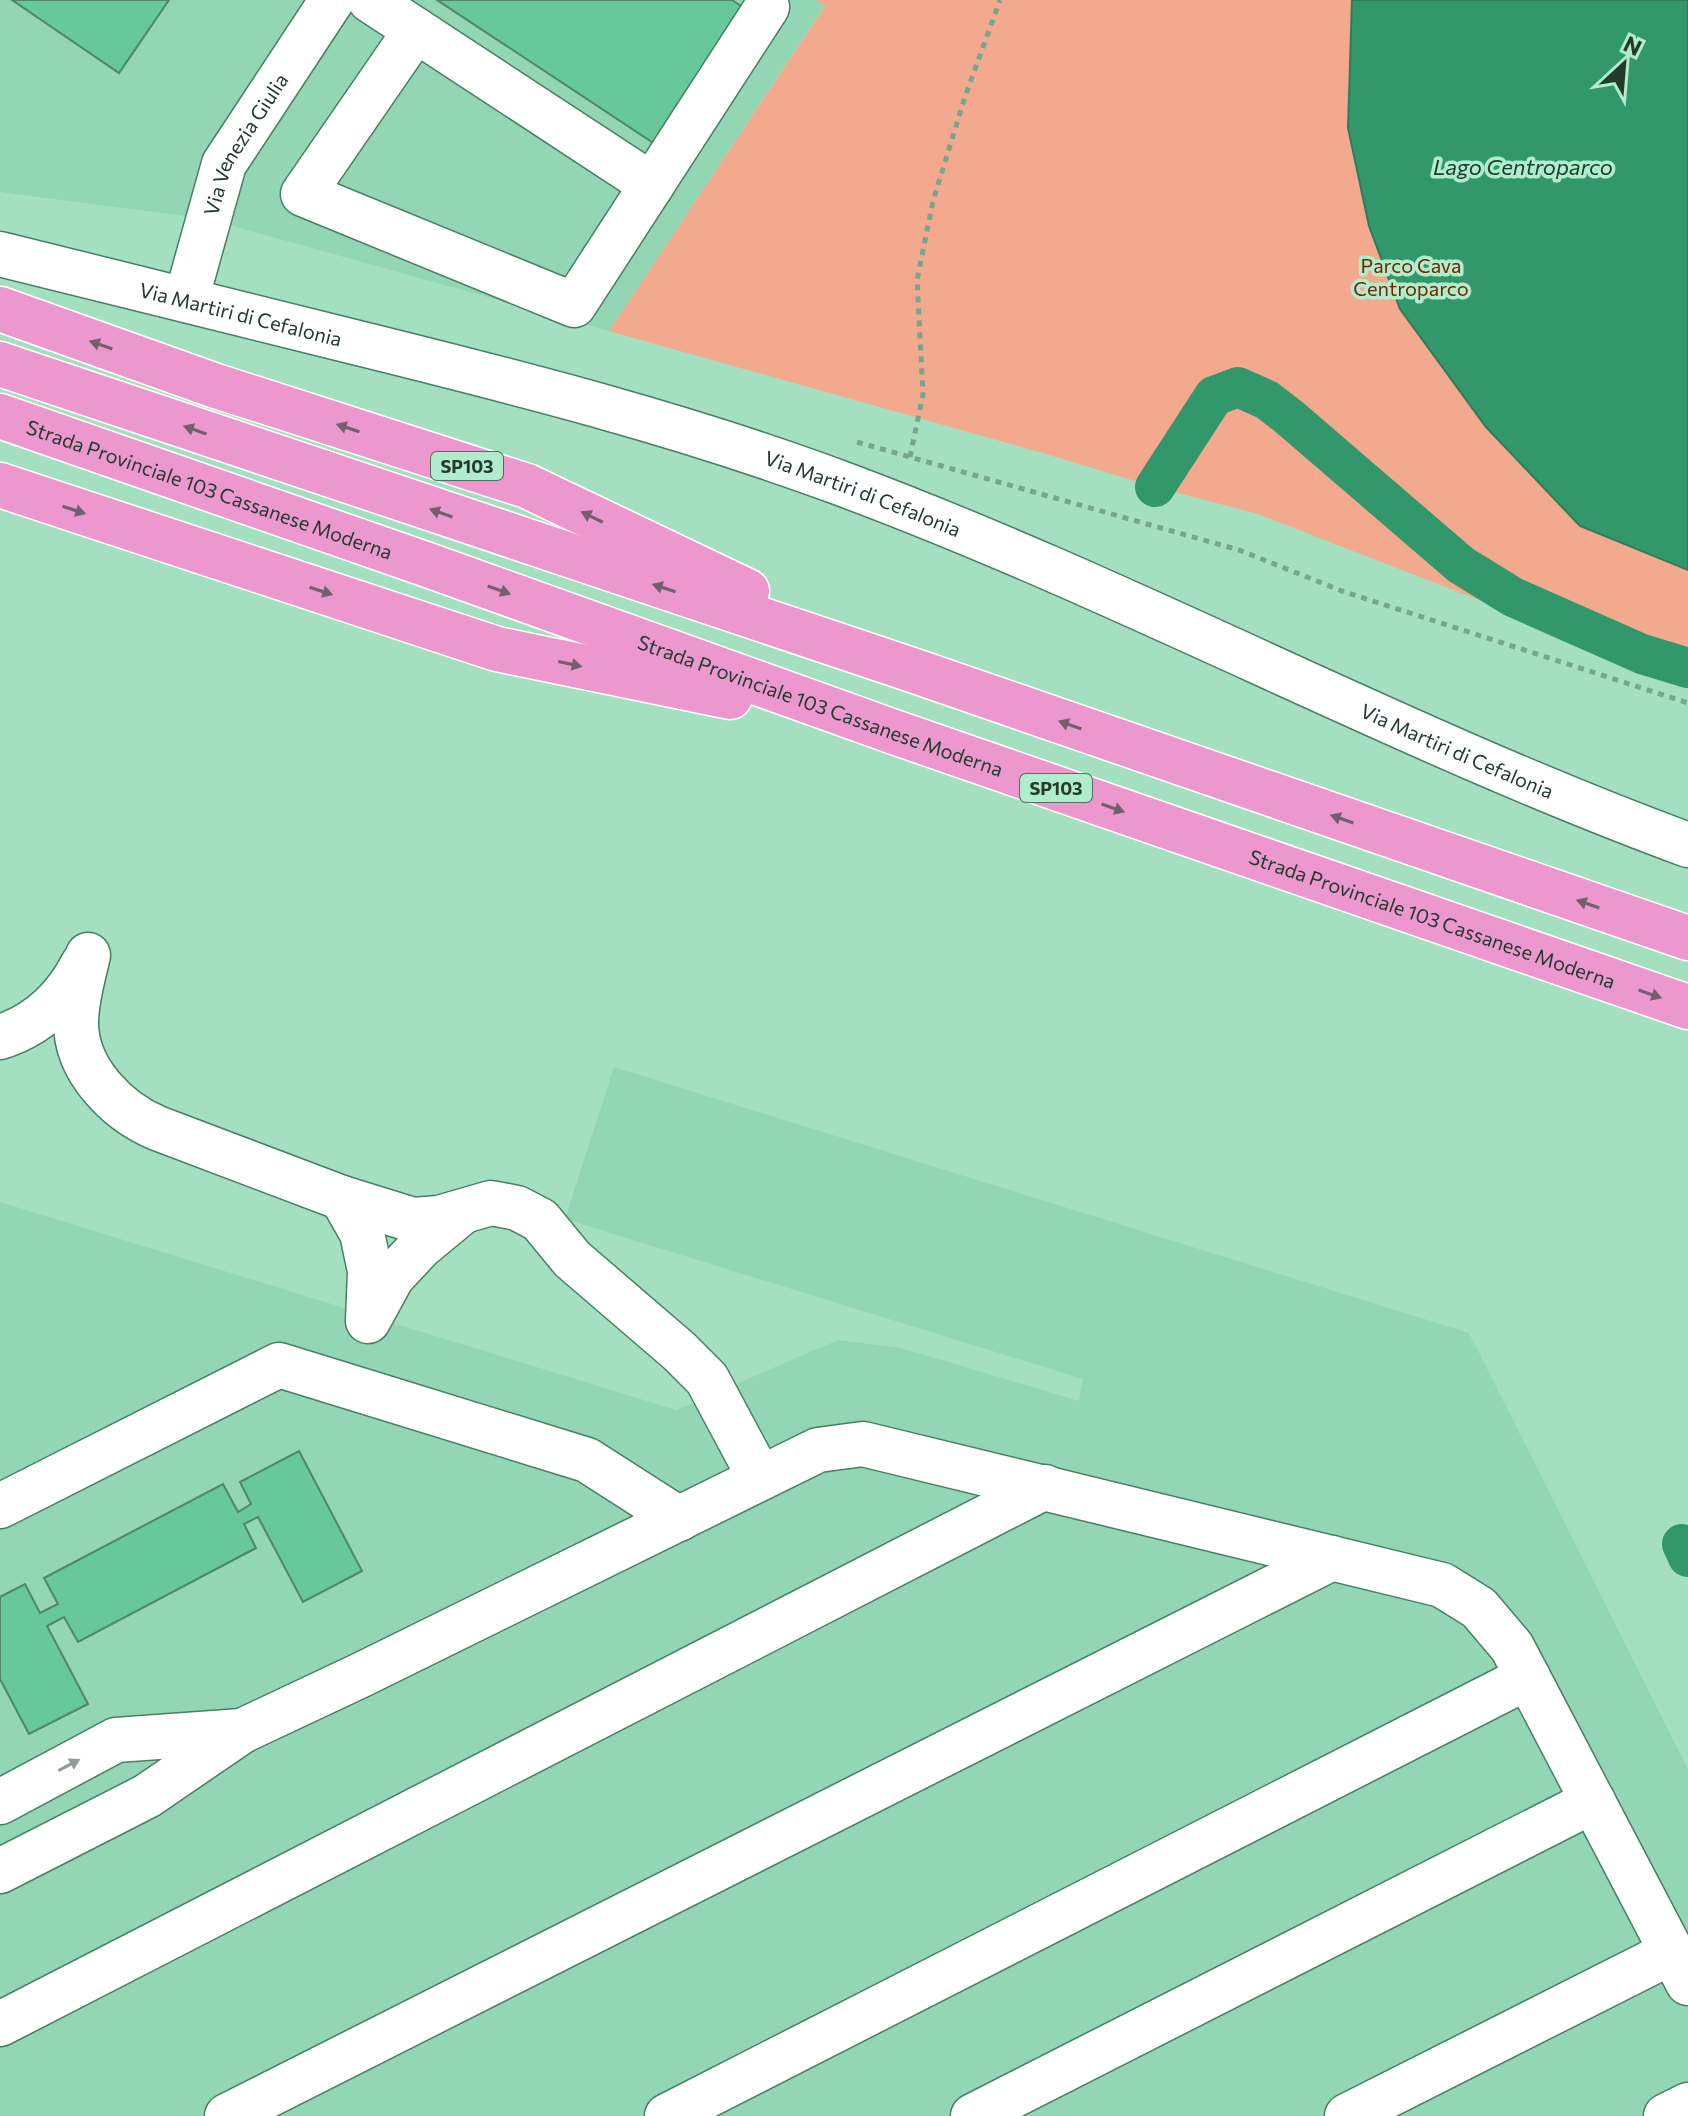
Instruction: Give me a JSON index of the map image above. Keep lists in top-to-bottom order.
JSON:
{
  "streets": {
    "highway": ["SP103", "Strada Provinciale 103 Cassanese Moderna"],
    "street": ["Via Venezia Giulia", "Via Martiri di Cefalonia"]
  },
  "crossings": [
    ["Via Venezia Giulia", "Via Martiri di Cefalonia"],
    ["SP103", "Strada Provinciale 103 Cassanese Moderna"]
  ],
  "water": ["Lago Centroparco"],
  "parks": ["Parco Cava Centroparco"],
  "north": "top right"
}
